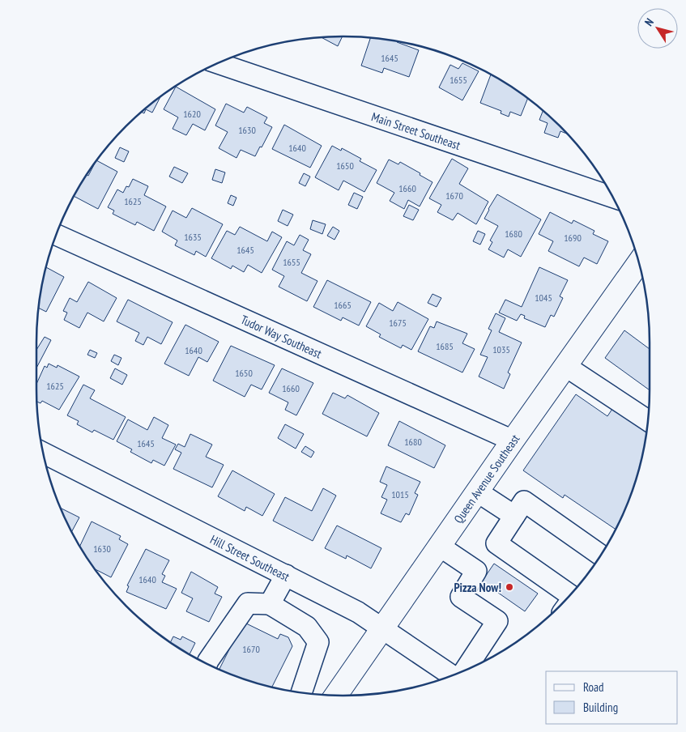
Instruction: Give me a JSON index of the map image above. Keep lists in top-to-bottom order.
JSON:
{
  "streets": {
    "main road": ["Queen Avenue Southeast"],
    "street": ["Main Street Southeast", "Tudor Way Southeast", "Hill Street Southeast"]
  },
  "crossings": [
    ["Tudor Way Southeast", "Queen Avenue Southeast"],
    ["Queen Avenue Southeast", "Hill Street Southeast"]
  ],
  "places": ["Pizza Now!"],
  "house_numbers": [
    "1645",
    "1655",
    "1620",
    "1630",
    "1640",
    "1650",
    "1660",
    "1670",
    "1625",
    "1680",
    "1635",
    "1690",
    "1645",
    "1655",
    "1045",
    "1665",
    "1675",
    "1685",
    "1035",
    "1640",
    "1650",
    "1625",
    "1660",
    "1680",
    "1645",
    "1015",
    "1630",
    "1640",
    "1670"
  ],
  "legend": ["Road", "Building"],
  "north": "top left"
}
